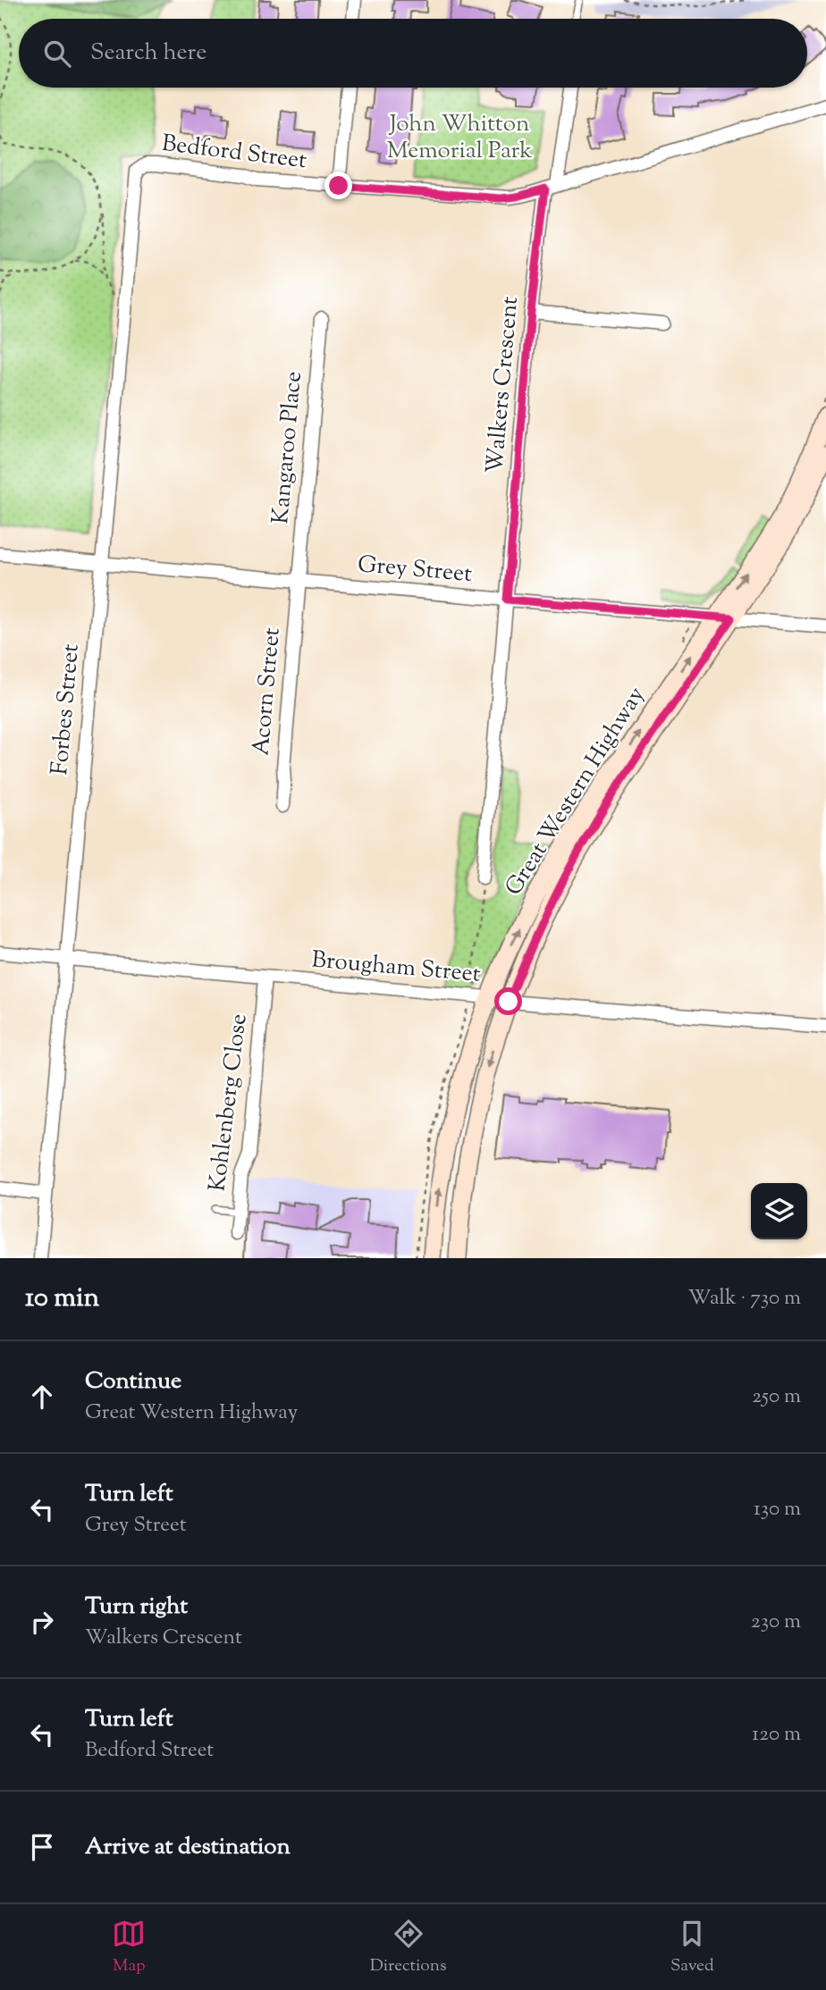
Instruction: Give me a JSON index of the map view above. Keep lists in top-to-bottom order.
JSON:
{
  "streets": {
    "main road": ["Great Western Highway"],
    "street": [
      "Bedford Street",
      "Walkers Crescent",
      "Kangaroo Place",
      "Grey Street",
      "Acorn Street",
      "Forbes Street",
      "Brougham Street",
      "Kohlenberg Close"
    ]
  },
  "crossings": [
    ["Bedford Street", "Walkers Crescent"],
    ["Bedford Street", "Forbes Street"],
    ["Walkers Crescent", "Grey Street"],
    ["Kangaroo Place", "Grey Street"],
    ["Kangaroo Place", "Acorn Street"],
    ["Grey Street", "Acorn Street"],
    ["Grey Street", "Forbes Street"],
    ["Grey Street", "Great Western Highway"],
    ["Forbes Street", "Brougham Street"],
    ["Great Western Highway", "Brougham Street"],
    ["Brougham Street", "Kohlenberg Close"]
  ],
  "parks": ["John Whitton Memorial Park"],
  "page": {
    "search": "Search here",
    "heading": ["10 min", "Walk · 730 m"],
    "list": [
      ["Continue", "Great Western Highway", "250 m"],
      ["Turn left", "Grey Street", "130 m"],
      ["Turn right", "Walkers Crescent", "230 m"],
      ["Turn left", "Bedford Street", "120 m"],
      "Arrive at destination"
    ],
    "nav": ["Map", "Directions", "Saved"]
  }
}
